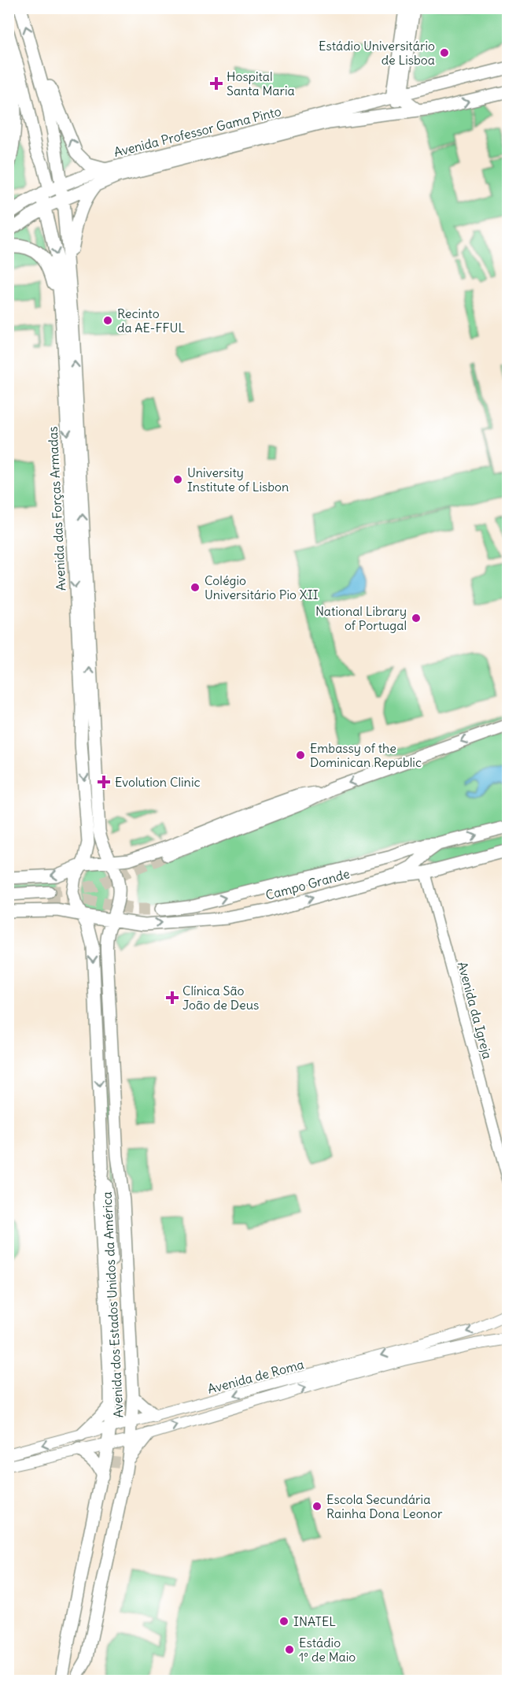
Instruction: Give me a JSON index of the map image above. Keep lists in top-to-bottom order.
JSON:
{
  "streets": {
    "main road": [
      "Avenida Professor Gama Pinto",
      "Avenida das Forças Armadas",
      "Campo Grande",
      "Avenida dos Estados Unidos da América",
      "Avenida de Roma"
    ],
    "street": ["Avenida da Igreja"]
  },
  "crossings": [
    ["Avenida Professor Gama Pinto", "Avenida das Forças Armadas"],
    ["Avenida das Forças Armadas", "Campo Grande"],
    ["Avenida das Forças Armadas", "Avenida dos Estados Unidos da América"],
    ["Campo Grande", "Avenida da Igreja"],
    ["Campo Grande", "Avenida dos Estados Unidos da América"],
    ["Avenida dos Estados Unidos da América", "Avenida de Roma"]
  ],
  "places": {
    "other": [
      "Estádio Universitário de Lisboa",
      "Recinto da AE-FFUL",
      "University Institute of Lisbon",
      "Colégio Universitário Pio XII",
      "National Library of Portugal",
      "Embassy of the Dominican Republic",
      "Escola Secundária Rainha Dona Leonor",
      "INATEL",
      "Estádio 1º de Maio"
    ],
    "health": ["Hospital Santa Maria", "Evolution Clinic", "Clínica São João de Deus"]
  }
}
